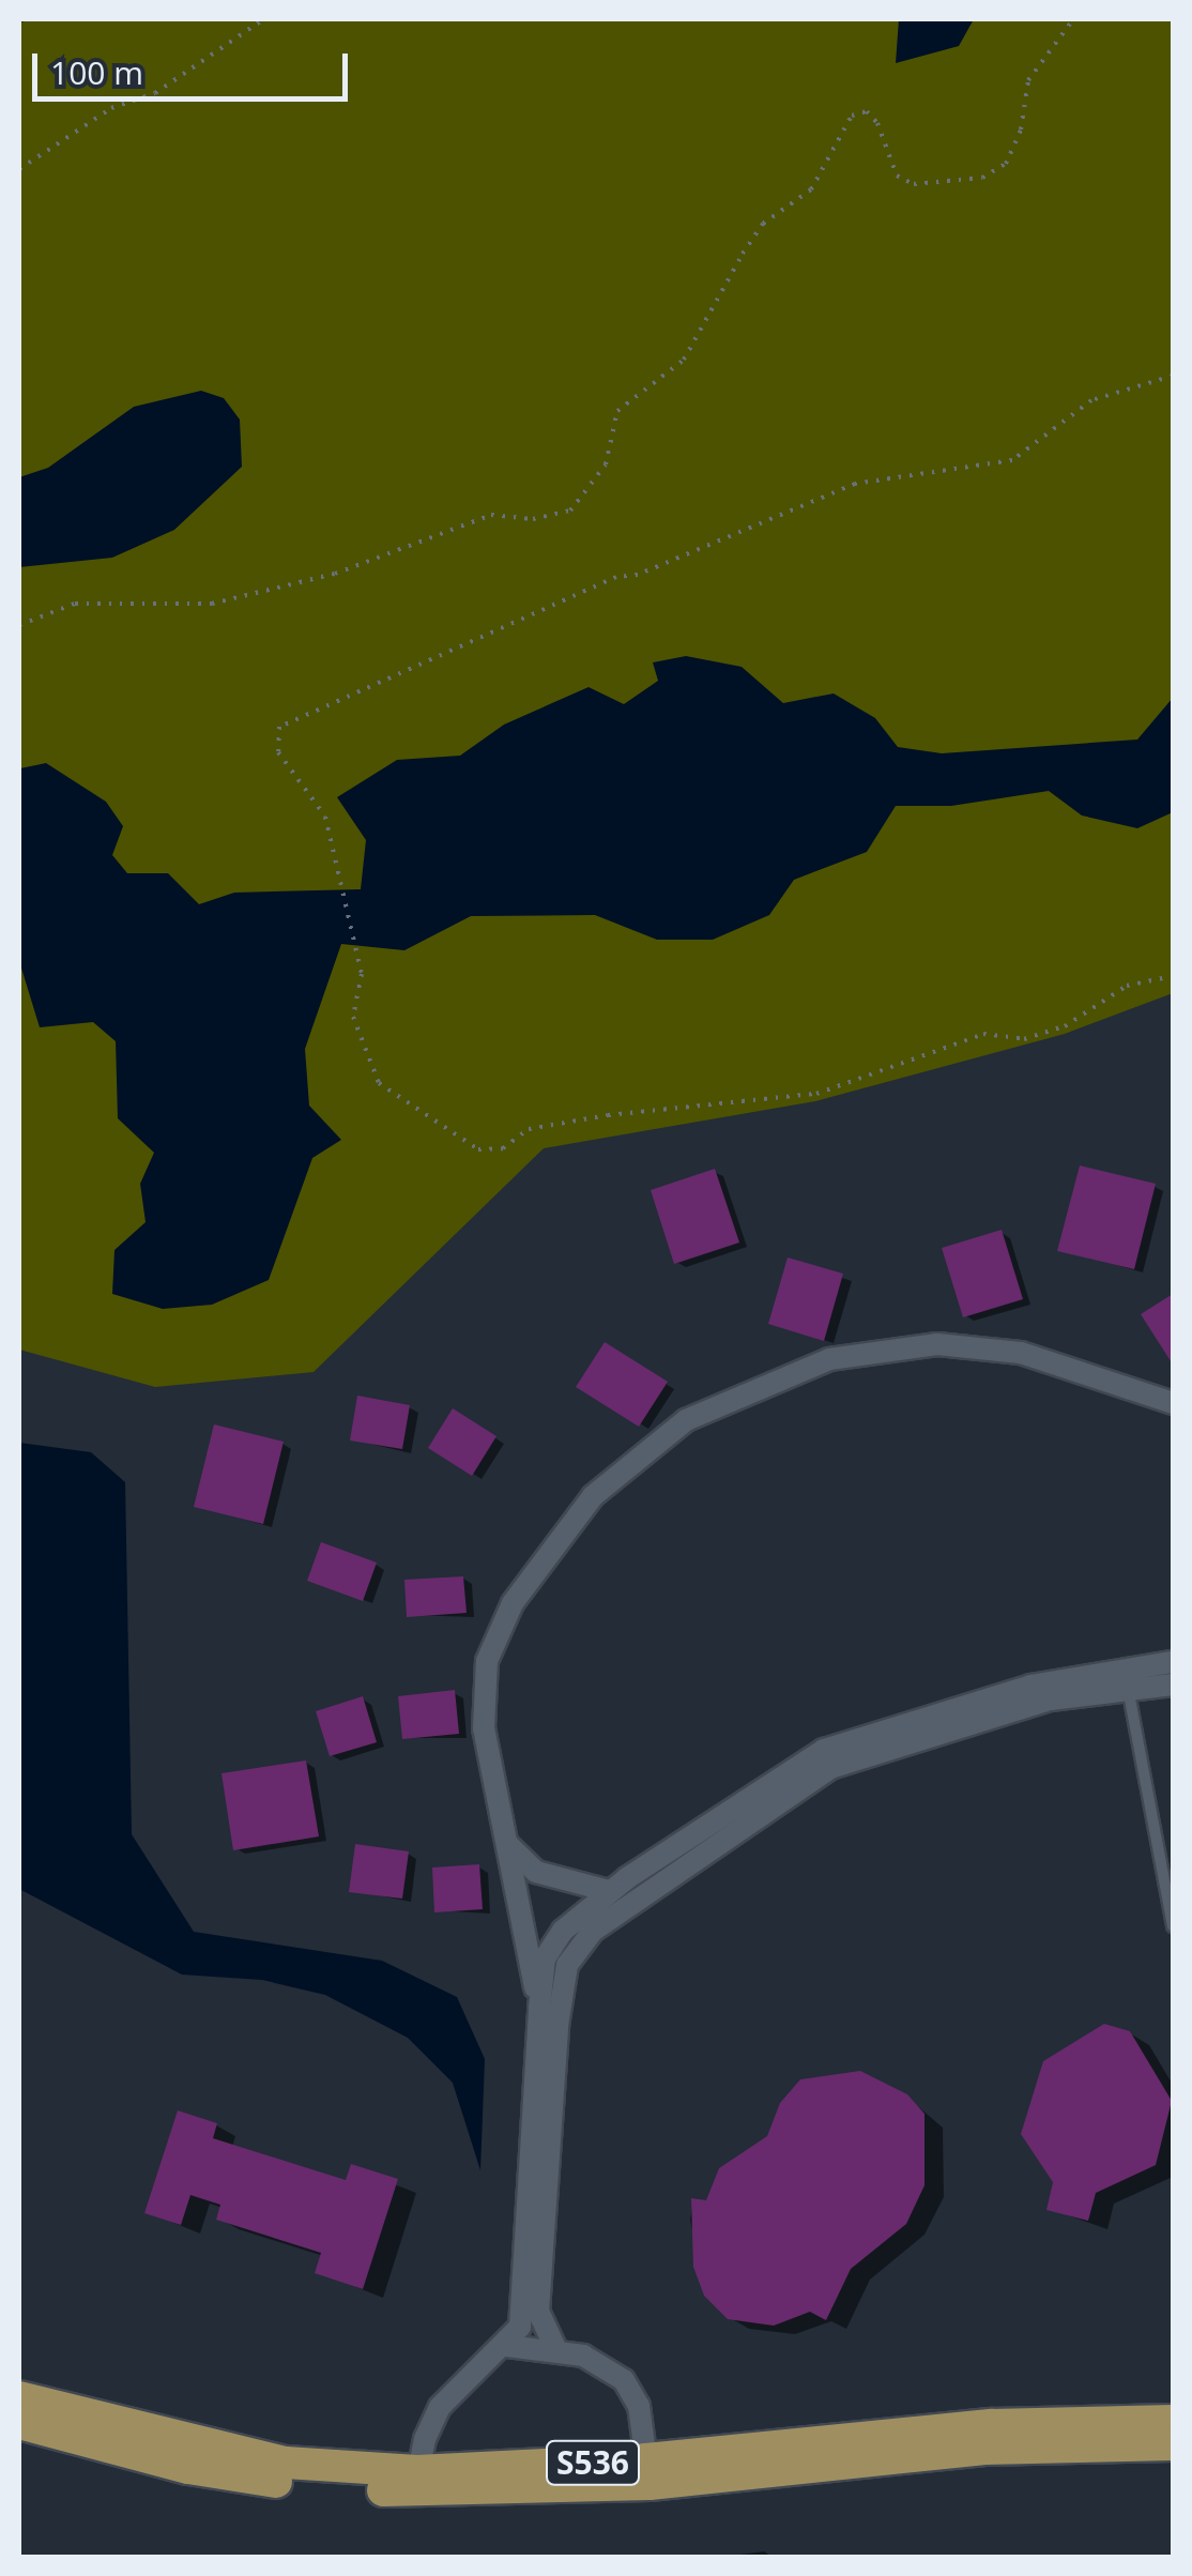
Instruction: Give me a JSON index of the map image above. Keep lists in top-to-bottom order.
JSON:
{
  "streets": {
    "main road": ["S536"]
  },
  "scale_bar": "100 m"
}
